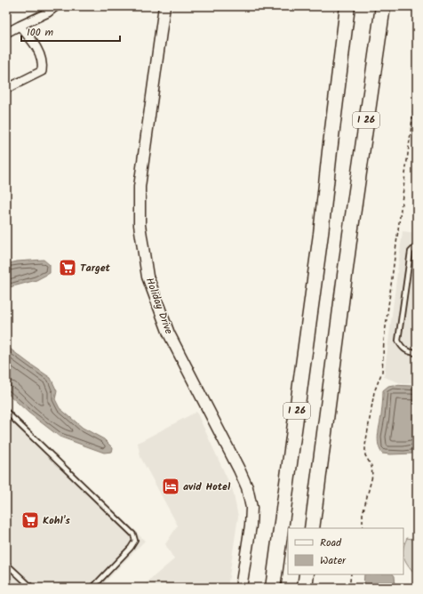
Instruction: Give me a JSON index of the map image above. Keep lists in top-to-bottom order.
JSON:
{
  "streets": {
    "highway": ["I 26"],
    "main road": ["Holiday Drive"]
  },
  "places": {
    "supermarket": ["Target", "Kohl's"],
    "hotel": ["avid Hotel"]
  },
  "legend": ["Road", "Water"],
  "scale_bar": "100 m"
}
